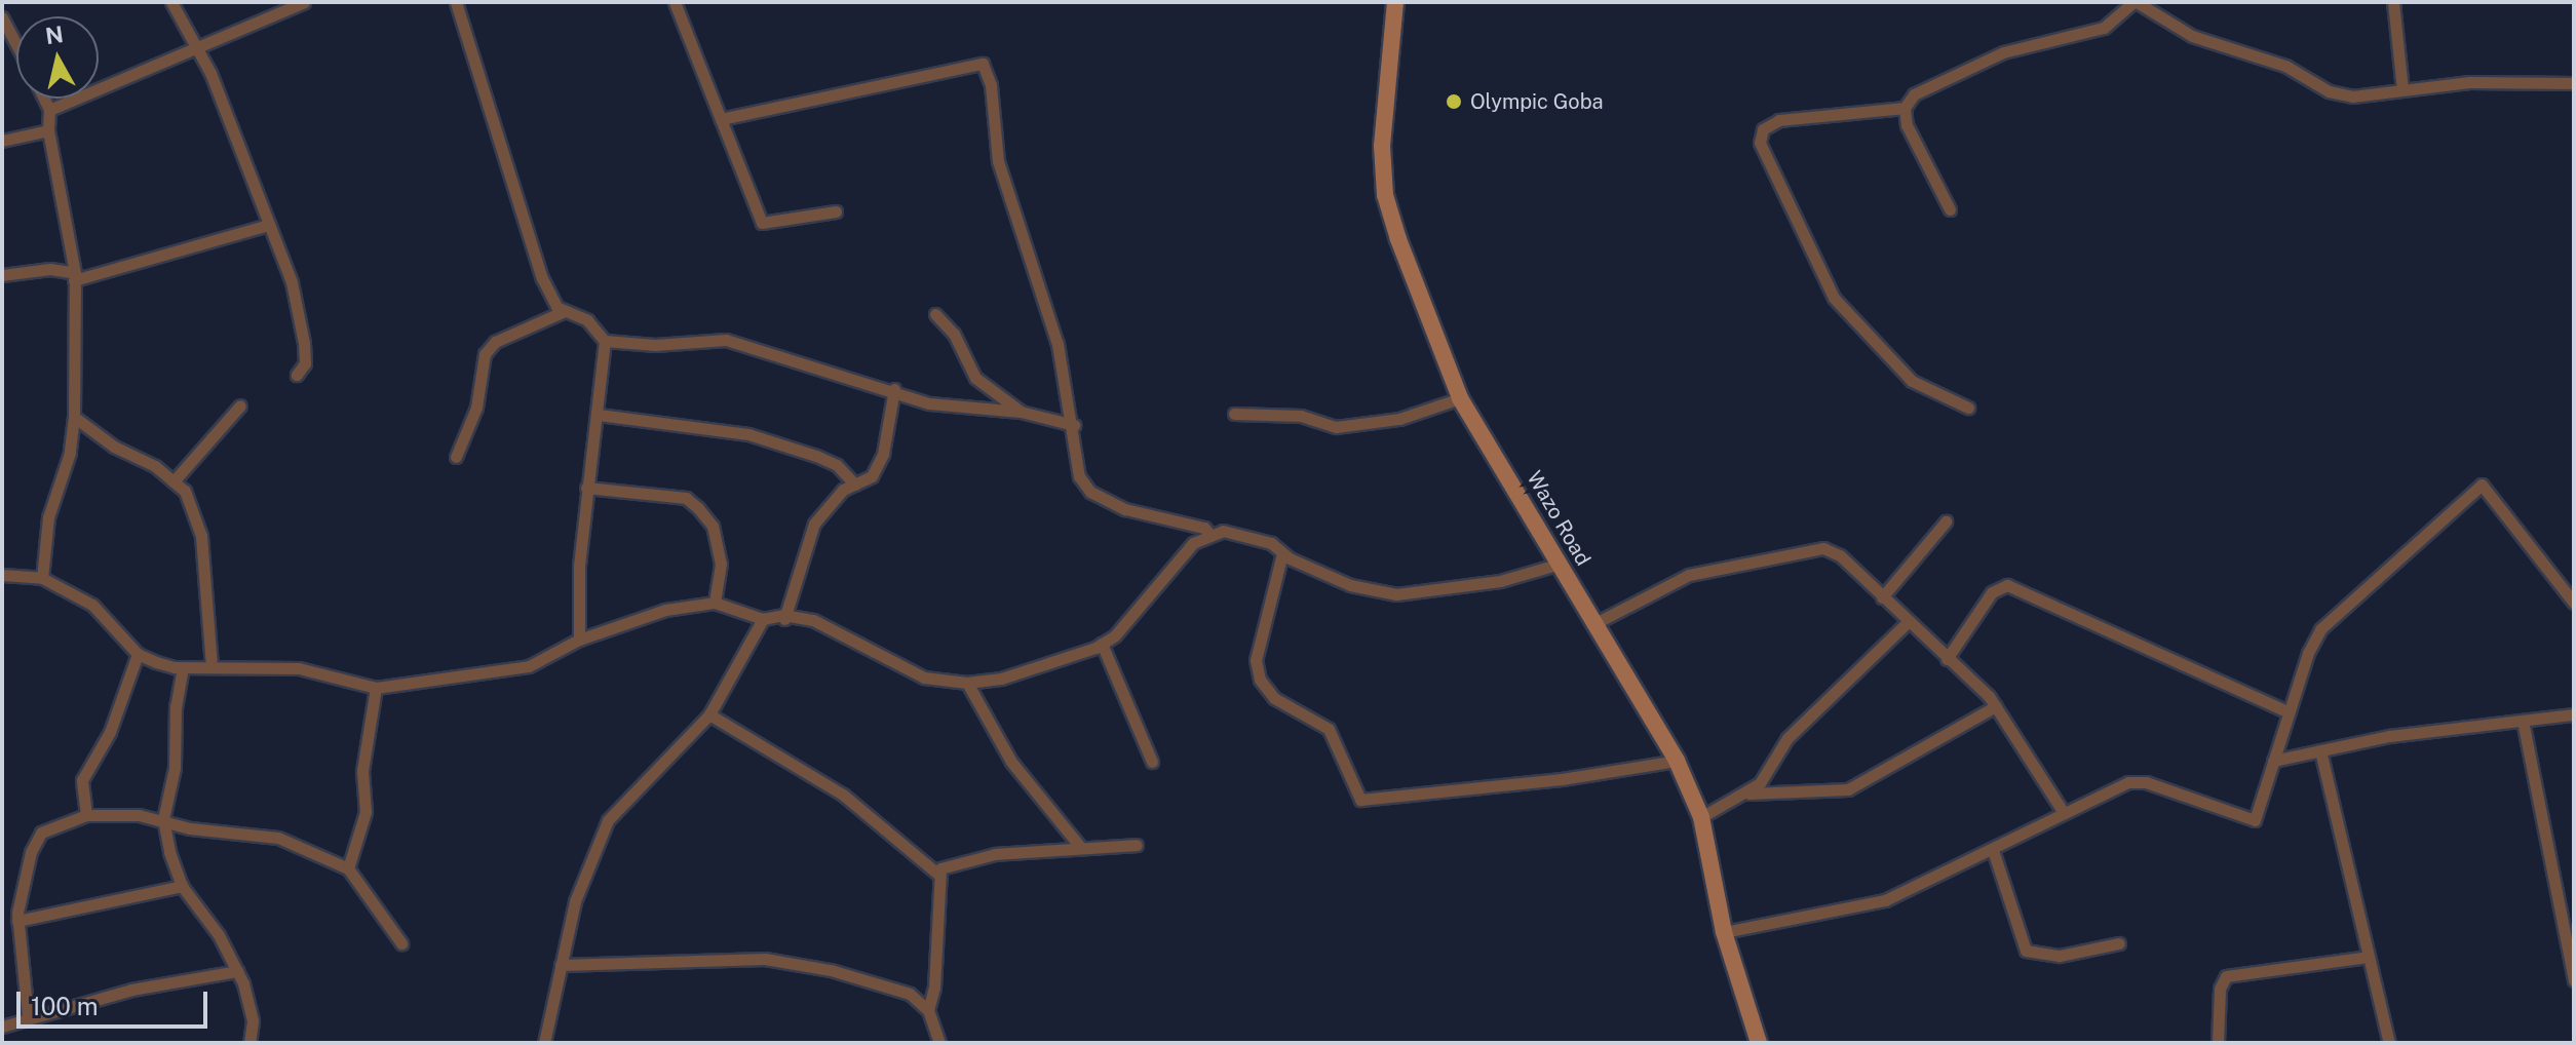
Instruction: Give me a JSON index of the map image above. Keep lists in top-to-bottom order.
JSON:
{
  "streets": {
    "main road": ["Wazo Road"]
  },
  "places": ["Olympic Goba"],
  "scale_bar": "100 m",
  "north": "top"
}
